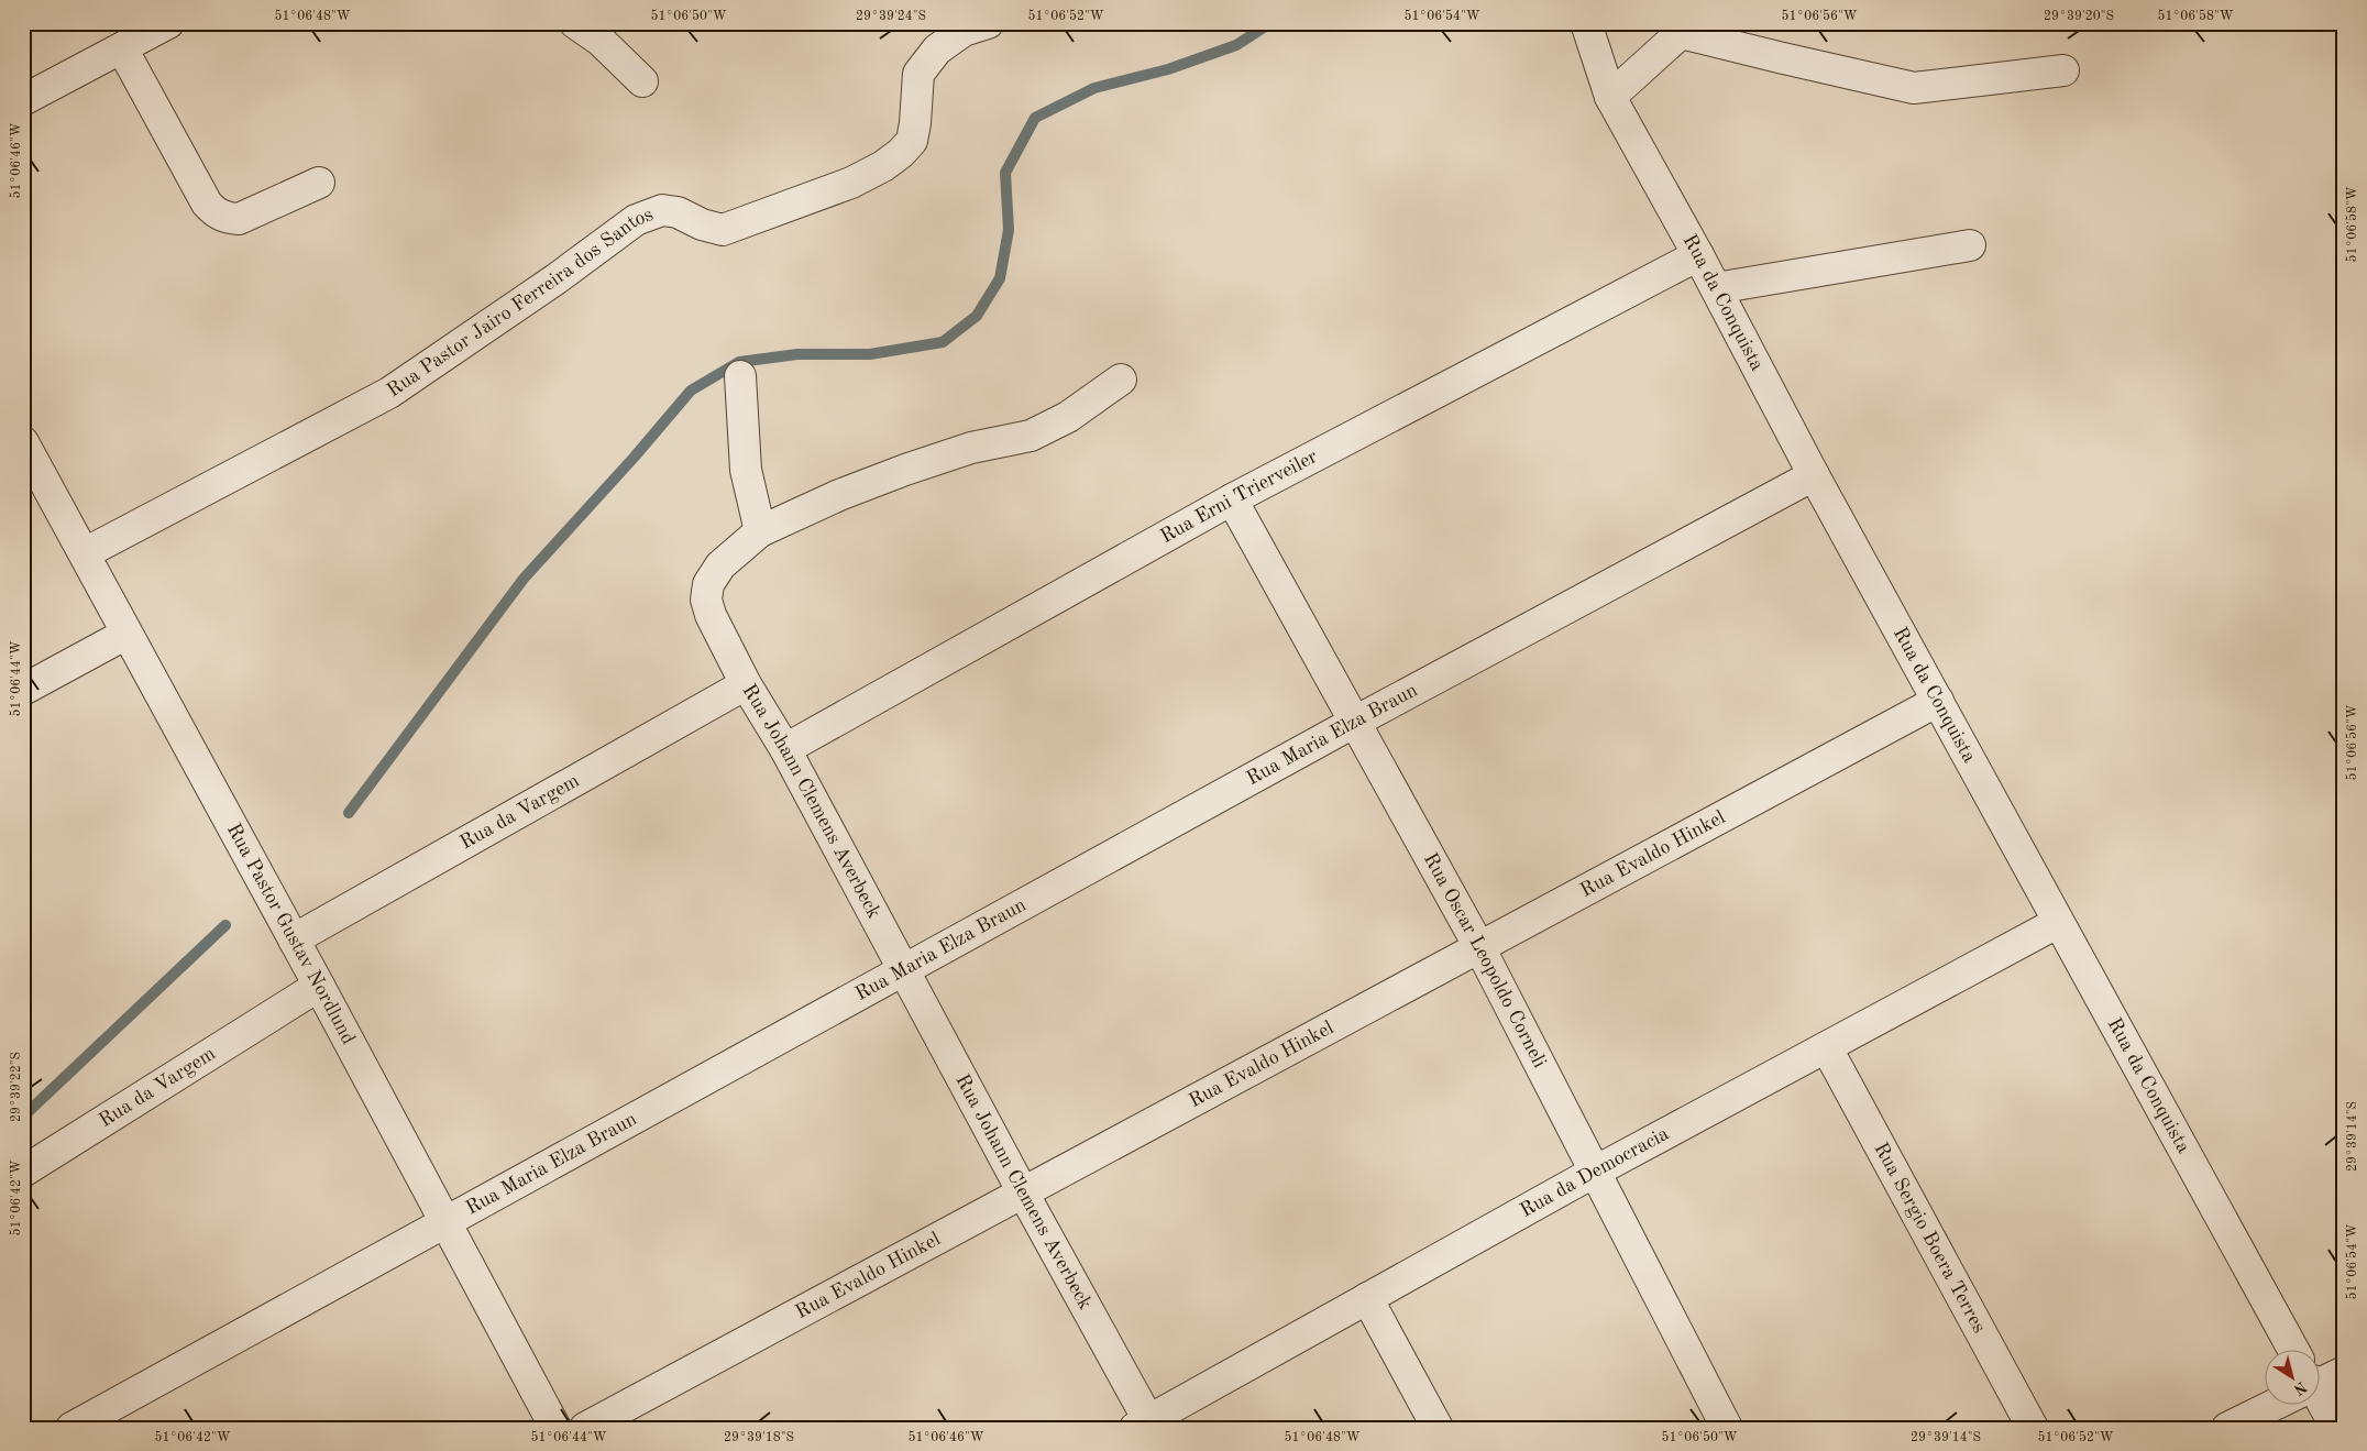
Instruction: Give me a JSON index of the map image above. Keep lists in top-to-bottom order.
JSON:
{
  "streets": {
    "street": [
      "Rua Pastor Jairo Ferreira dos Santos",
      "Rua da Conquista",
      "Rua Erni Trierveiler",
      "Rua Maria Elza Braun",
      "Rua Johann Clemens Averbeck",
      "Rua da Vargem",
      "Rua Evaldo Hinkel",
      "Rua Pastor Gustav Nordlund",
      "Rua Oscar Leopoldo Corneli",
      "Rua da Democracia",
      "Rua Sergio Boera Terres"
    ]
  },
  "crossings": [
    ["Rua Pastor Jairo Ferreira dos Santos", "Rua Pastor Gustav Nordlund"],
    ["Rua da Conquista", "Rua Erni Trierveiler"],
    ["Rua da Conquista", "Rua Maria Elza Braun"],
    ["Rua da Conquista", "Rua Evaldo Hinkel"],
    ["Rua da Conquista", "Rua da Democracia"],
    ["Rua Erni Trierveiler", "Rua Johann Clemens Averbeck"],
    ["Rua Erni Trierveiler", "Rua Oscar Leopoldo Corneli"],
    ["Rua Maria Elza Braun", "Rua Johann Clemens Averbeck"],
    ["Rua Maria Elza Braun", "Rua Pastor Gustav Nordlund"],
    ["Rua Maria Elza Braun", "Rua Oscar Leopoldo Corneli"],
    ["Rua Johann Clemens Averbeck", "Rua da Vargem"],
    ["Rua Johann Clemens Averbeck", "Rua Evaldo Hinkel"],
    ["Rua Johann Clemens Averbeck", "Rua da Democracia"],
    ["Rua da Vargem", "Rua Pastor Gustav Nordlund"],
    ["Rua Evaldo Hinkel", "Rua Oscar Leopoldo Corneli"],
    ["Rua Oscar Leopoldo Corneli", "Rua da Democracia"],
    ["Rua da Democracia", "Rua Sergio Boera Terres"]
  ],
  "north": "bottom right",
  "coordinates": [
    "51°06'48\"W",
    "51°06'50\"W",
    "29°39'24\"S",
    "51°06'52\"W",
    "51°06'54\"W",
    "51°06'56\"W",
    "29°39'20\"S",
    "51°06'58\"W",
    "51°06'46\"W",
    "51°06'44\"W",
    "29°39'22\"S",
    "29°39'14\"S",
    "51°06'42\"W",
    "29°39'18\"S"
  ]
}
